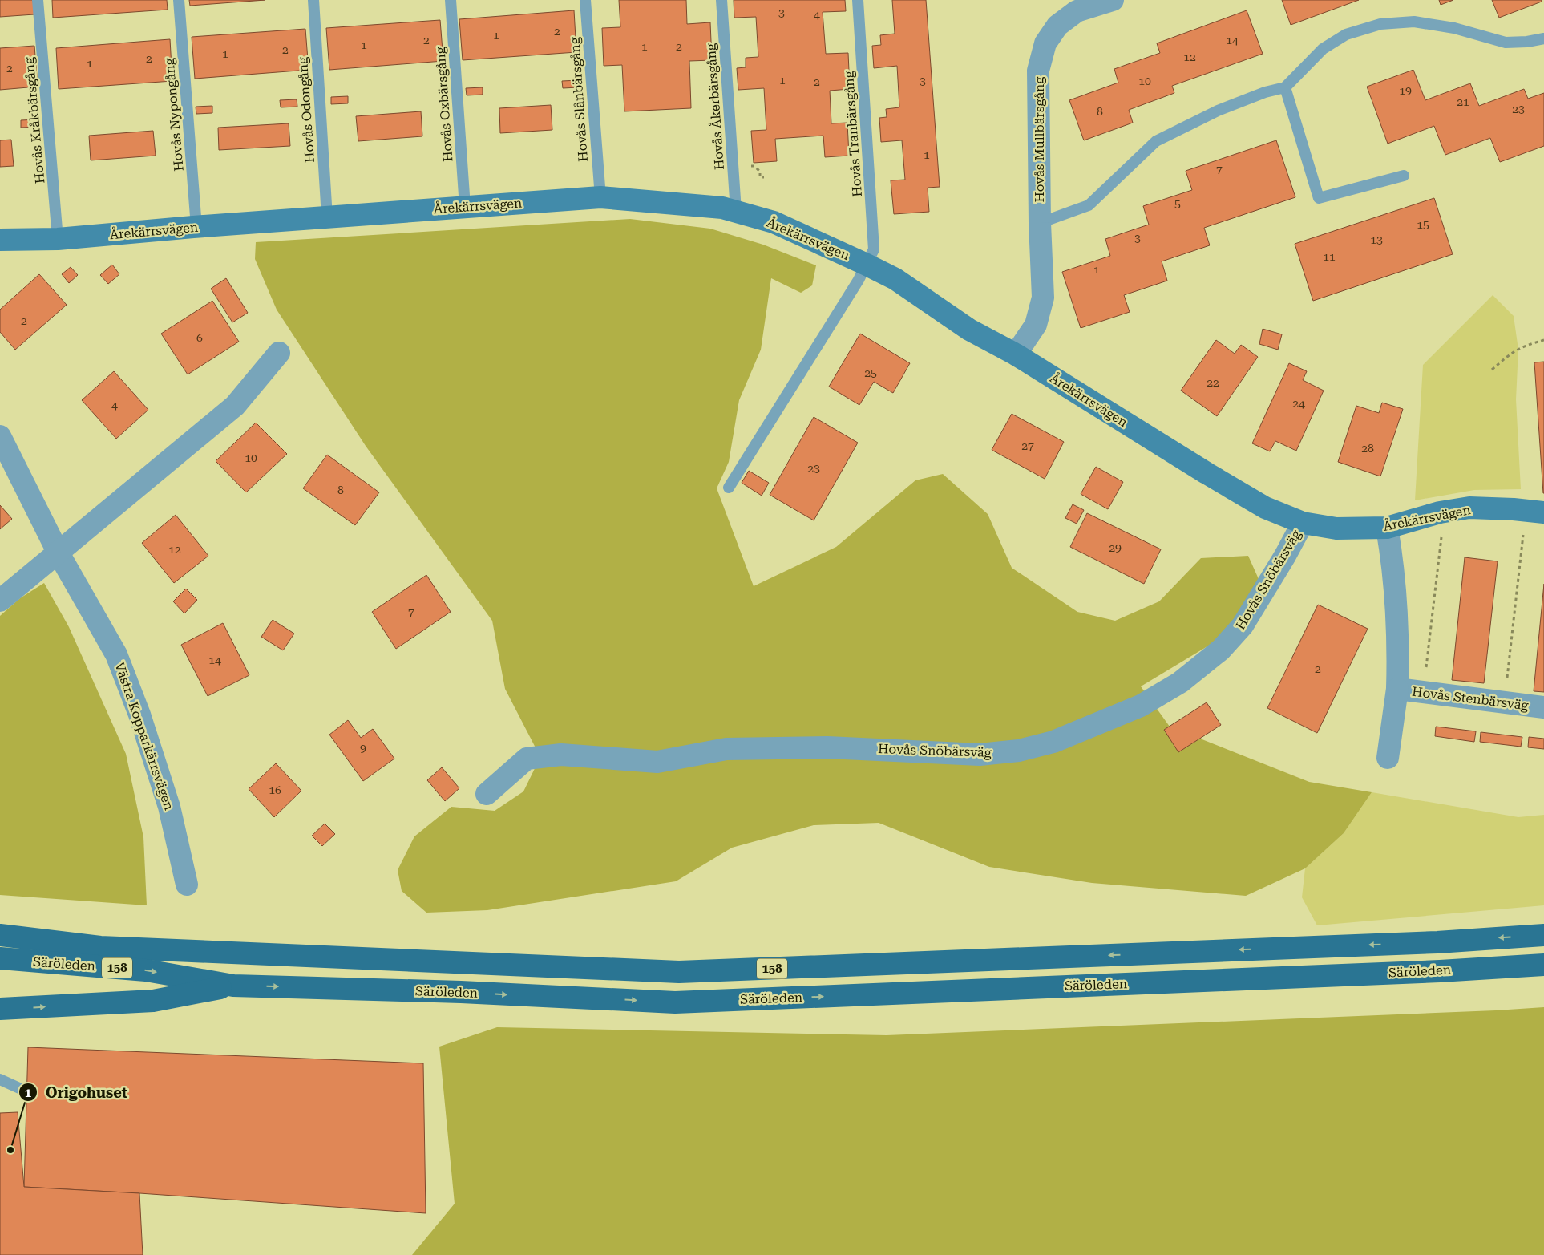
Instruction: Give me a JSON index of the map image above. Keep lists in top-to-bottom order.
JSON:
{
  "streets": {
    "main road": ["Säröleden", "158"],
    "street": [
      "Hovås Mullbärsgång",
      "Årekärrsvägen",
      "Hovås Snöbärsväg",
      "Hovås Stenbärsväg",
      "Västra Kopparkärrsvägen"
    ],
    "lane": [
      "Hovås Slånbärsgång",
      "Hovås Oxbärsgång",
      "Hovås Åkerbärsgång",
      "Hovås Odongång",
      "Hovås Nypongång",
      "Hovås Kråkbärsgång",
      "Hovås Tranbärsgång"
    ]
  },
  "crossings": [
    ["Hovås Slånbärsgång", "Årekärrsvägen"],
    ["Hovås Oxbärsgång", "Årekärrsvägen"],
    ["Hovås Åkerbärsgång", "Årekärrsvägen"],
    ["Hovås Odongång", "Årekärrsvägen"],
    ["Hovås Nypongång", "Årekärrsvägen"],
    ["Hovås Kråkbärsgång", "Årekärrsvägen"],
    ["Hovås Tranbärsgång", "Årekärrsvägen"],
    ["Hovås Mullbärsgång", "Årekärrsvägen"],
    ["Årekärrsvägen", "Hovås Snöbärsväg"],
    ["Årekärrsvägen", "Hovås Stenbärsväg"]
  ],
  "places": ["Origohuset"],
  "house_numbers": [
    "3",
    "4",
    "2",
    "1",
    "2",
    "14",
    "1",
    "1",
    "2",
    "2",
    "1",
    "12",
    "2",
    "1",
    "2",
    "1",
    "3",
    "10",
    "2",
    "19",
    "21",
    "23",
    "8",
    "1",
    "7",
    "5",
    "15",
    "3",
    "13",
    "11",
    "1",
    "2",
    "6",
    "25",
    "22",
    "24",
    "4",
    "27",
    "28",
    "10",
    "23",
    "8",
    "29",
    "12",
    "7",
    "14",
    "2",
    "9",
    "16"
  ]
}
